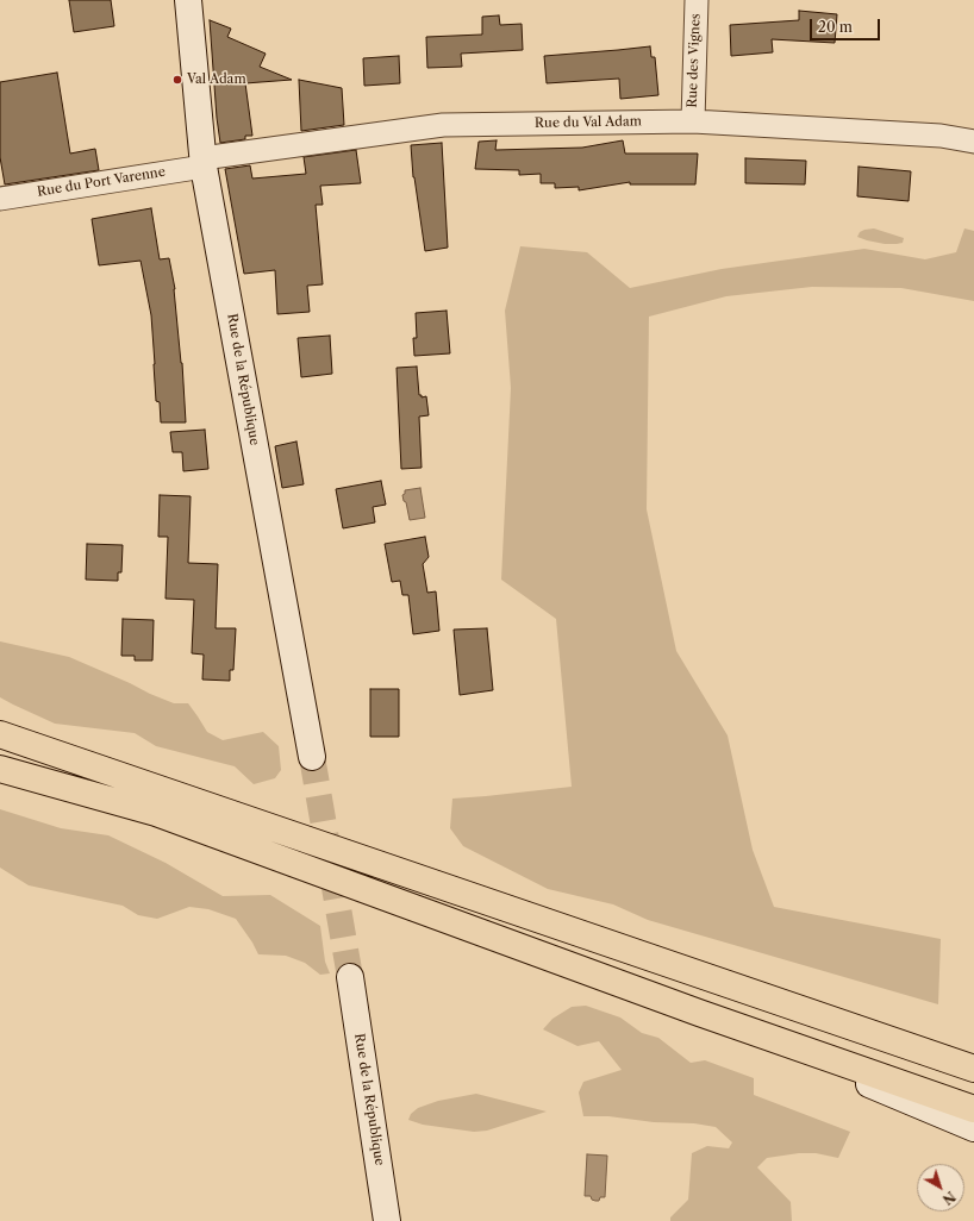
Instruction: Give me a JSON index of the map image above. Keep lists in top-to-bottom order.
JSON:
{
  "streets": {
    "street": [
      "Rue des Vignes",
      "Rue du Val Adam",
      "Rue du Port Varenne",
      "Rue de la République"
    ]
  },
  "crossings": [
    ["Rue des Vignes", "Rue du Val Adam"],
    ["Rue du Val Adam", "Rue du Port Varenne"],
    ["Rue du Val Adam", "Rue de la République"],
    ["Rue du Port Varenne", "Rue de la République"]
  ],
  "places": ["Val Adam"],
  "scale_bar": "20 m",
  "north": "bottom right"
}
